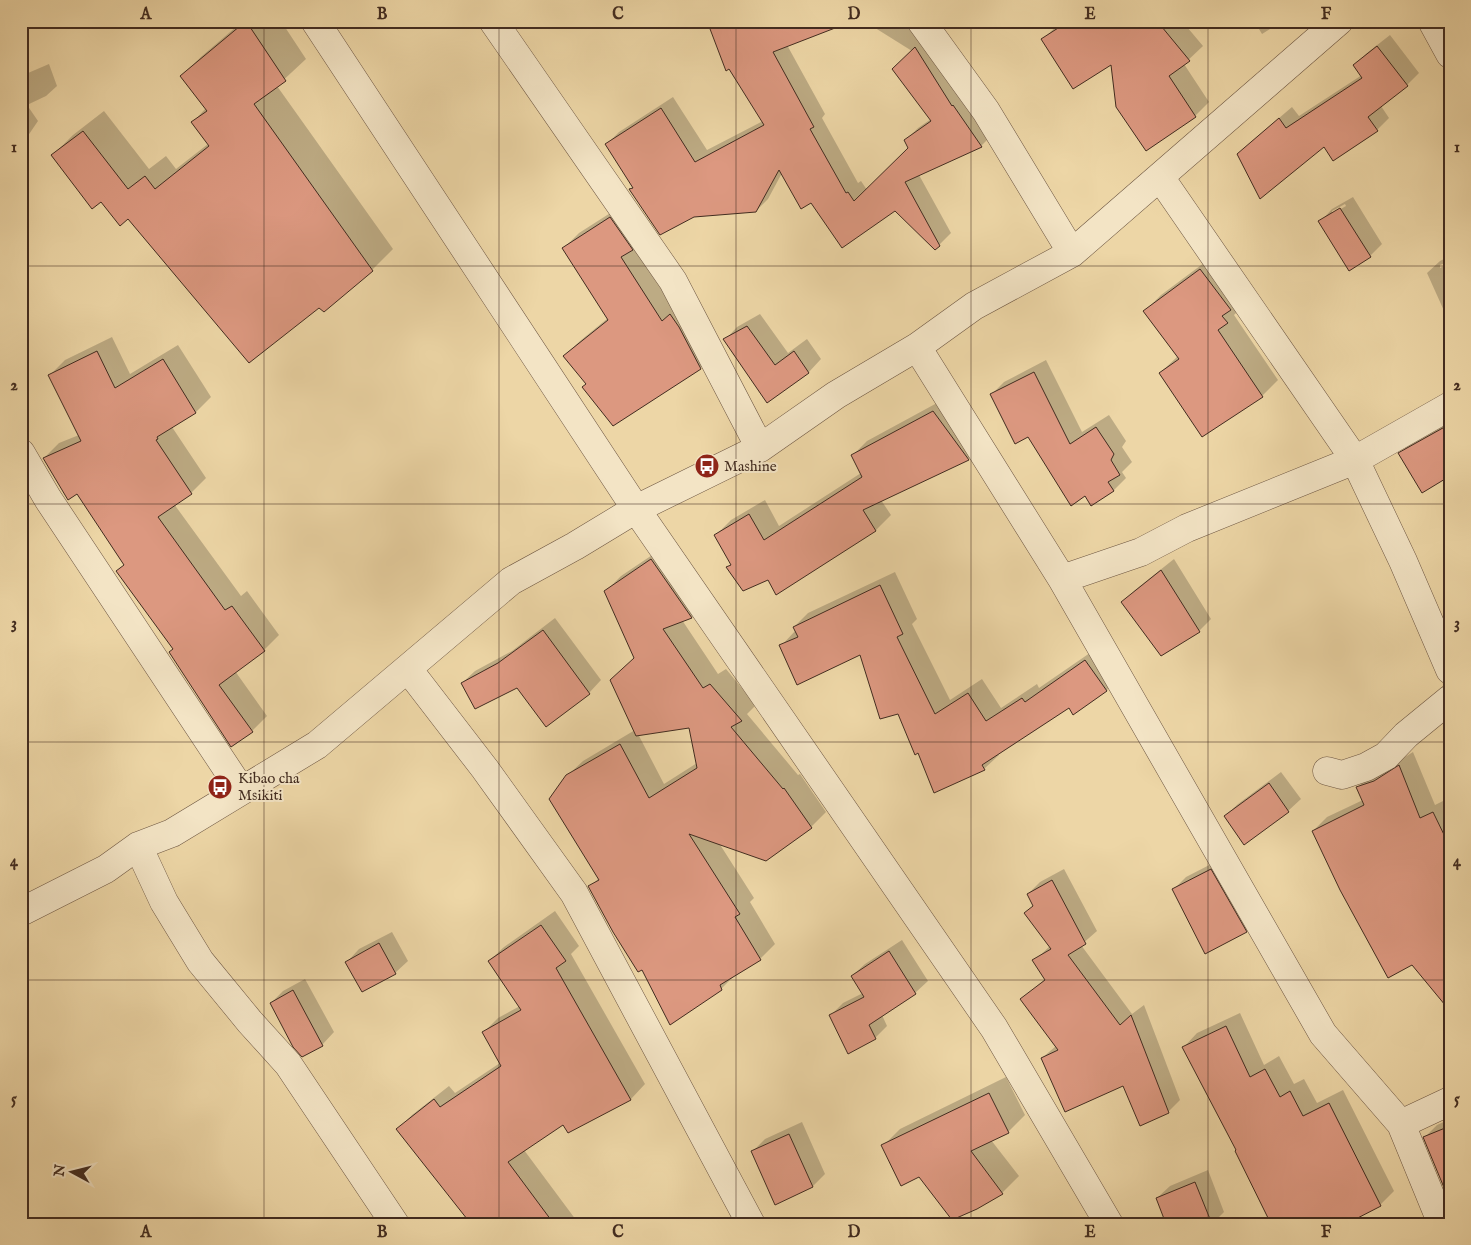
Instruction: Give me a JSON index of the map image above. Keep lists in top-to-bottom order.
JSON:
{
  "places": {
    "bus stop": ["Mashine", "Kibao cha Msikiti"]
  },
  "north": "left",
  "grid": {
    "columns": [
      "A",
      "B",
      "C",
      "D",
      "E",
      "F"
    ],
    "rows": [
      "1",
      "2",
      "3",
      "4",
      "5"
    ]
  }
}
